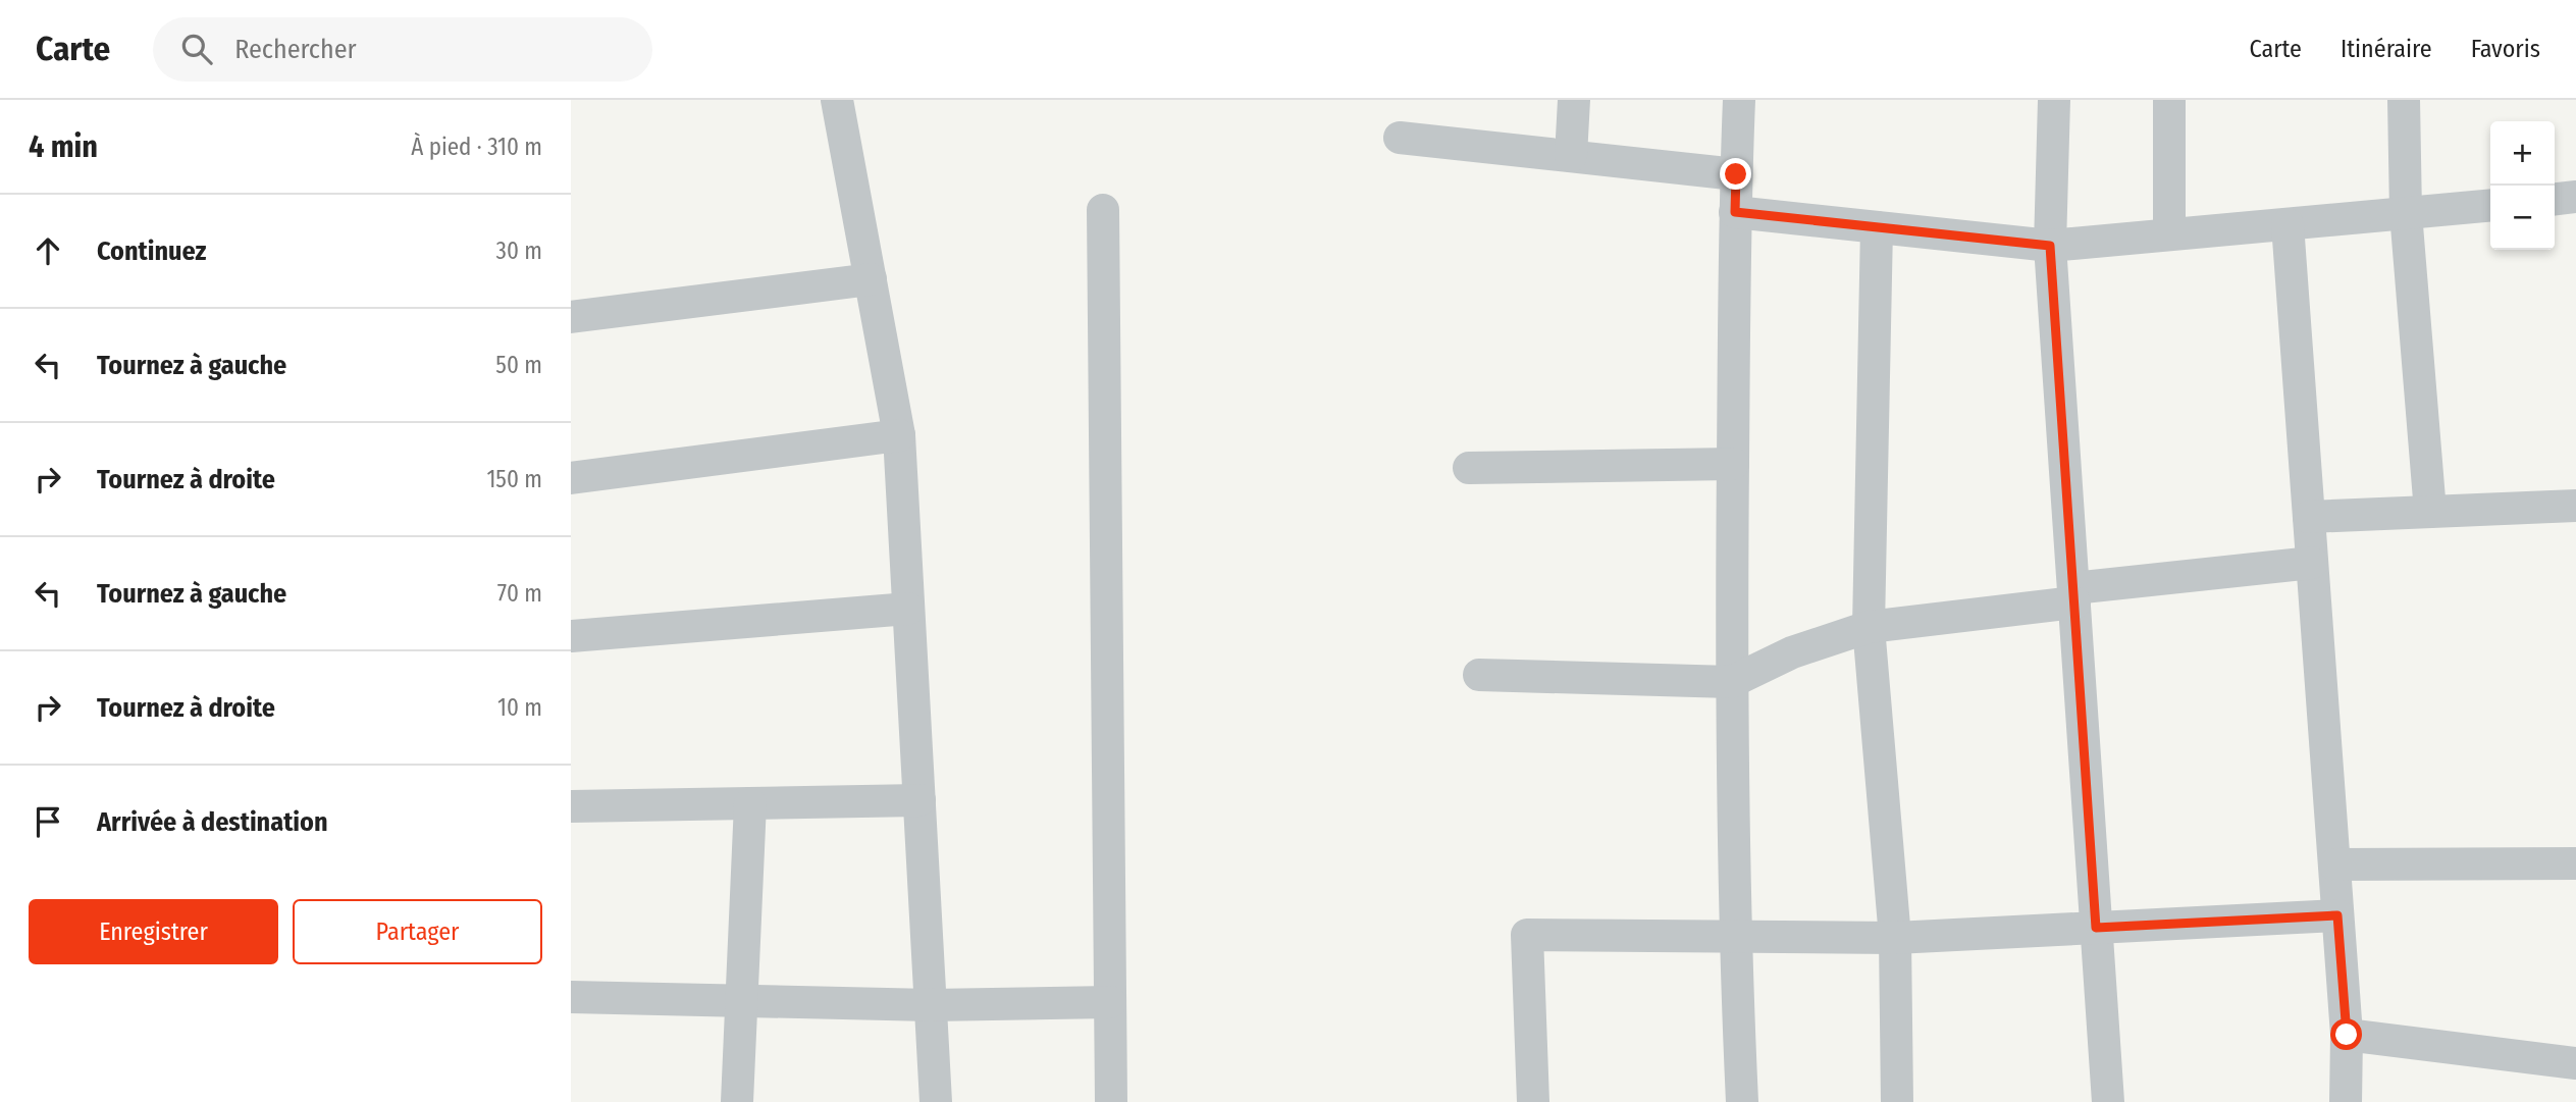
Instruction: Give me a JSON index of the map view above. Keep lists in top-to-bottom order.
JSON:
{
  "page": {
    "header": "Carte",
    "search": "Rechercher",
    "nav": ["Carte", "Itinéraire", "Favoris"],
    "heading": ["4 min", "À pied · 310 m"],
    "map_buttons": ["+", "−"],
    "list": [
      ["Continuez", "30 m"],
      ["Tournez à gauche", "50 m"],
      ["Tournez à droite", "150 m"],
      ["Tournez à gauche", "70 m"],
      ["Tournez à droite", "10 m"],
      "Arrivée à destination"
    ],
    "buttons": ["Enregistrer", "Partager"]
  }
}
